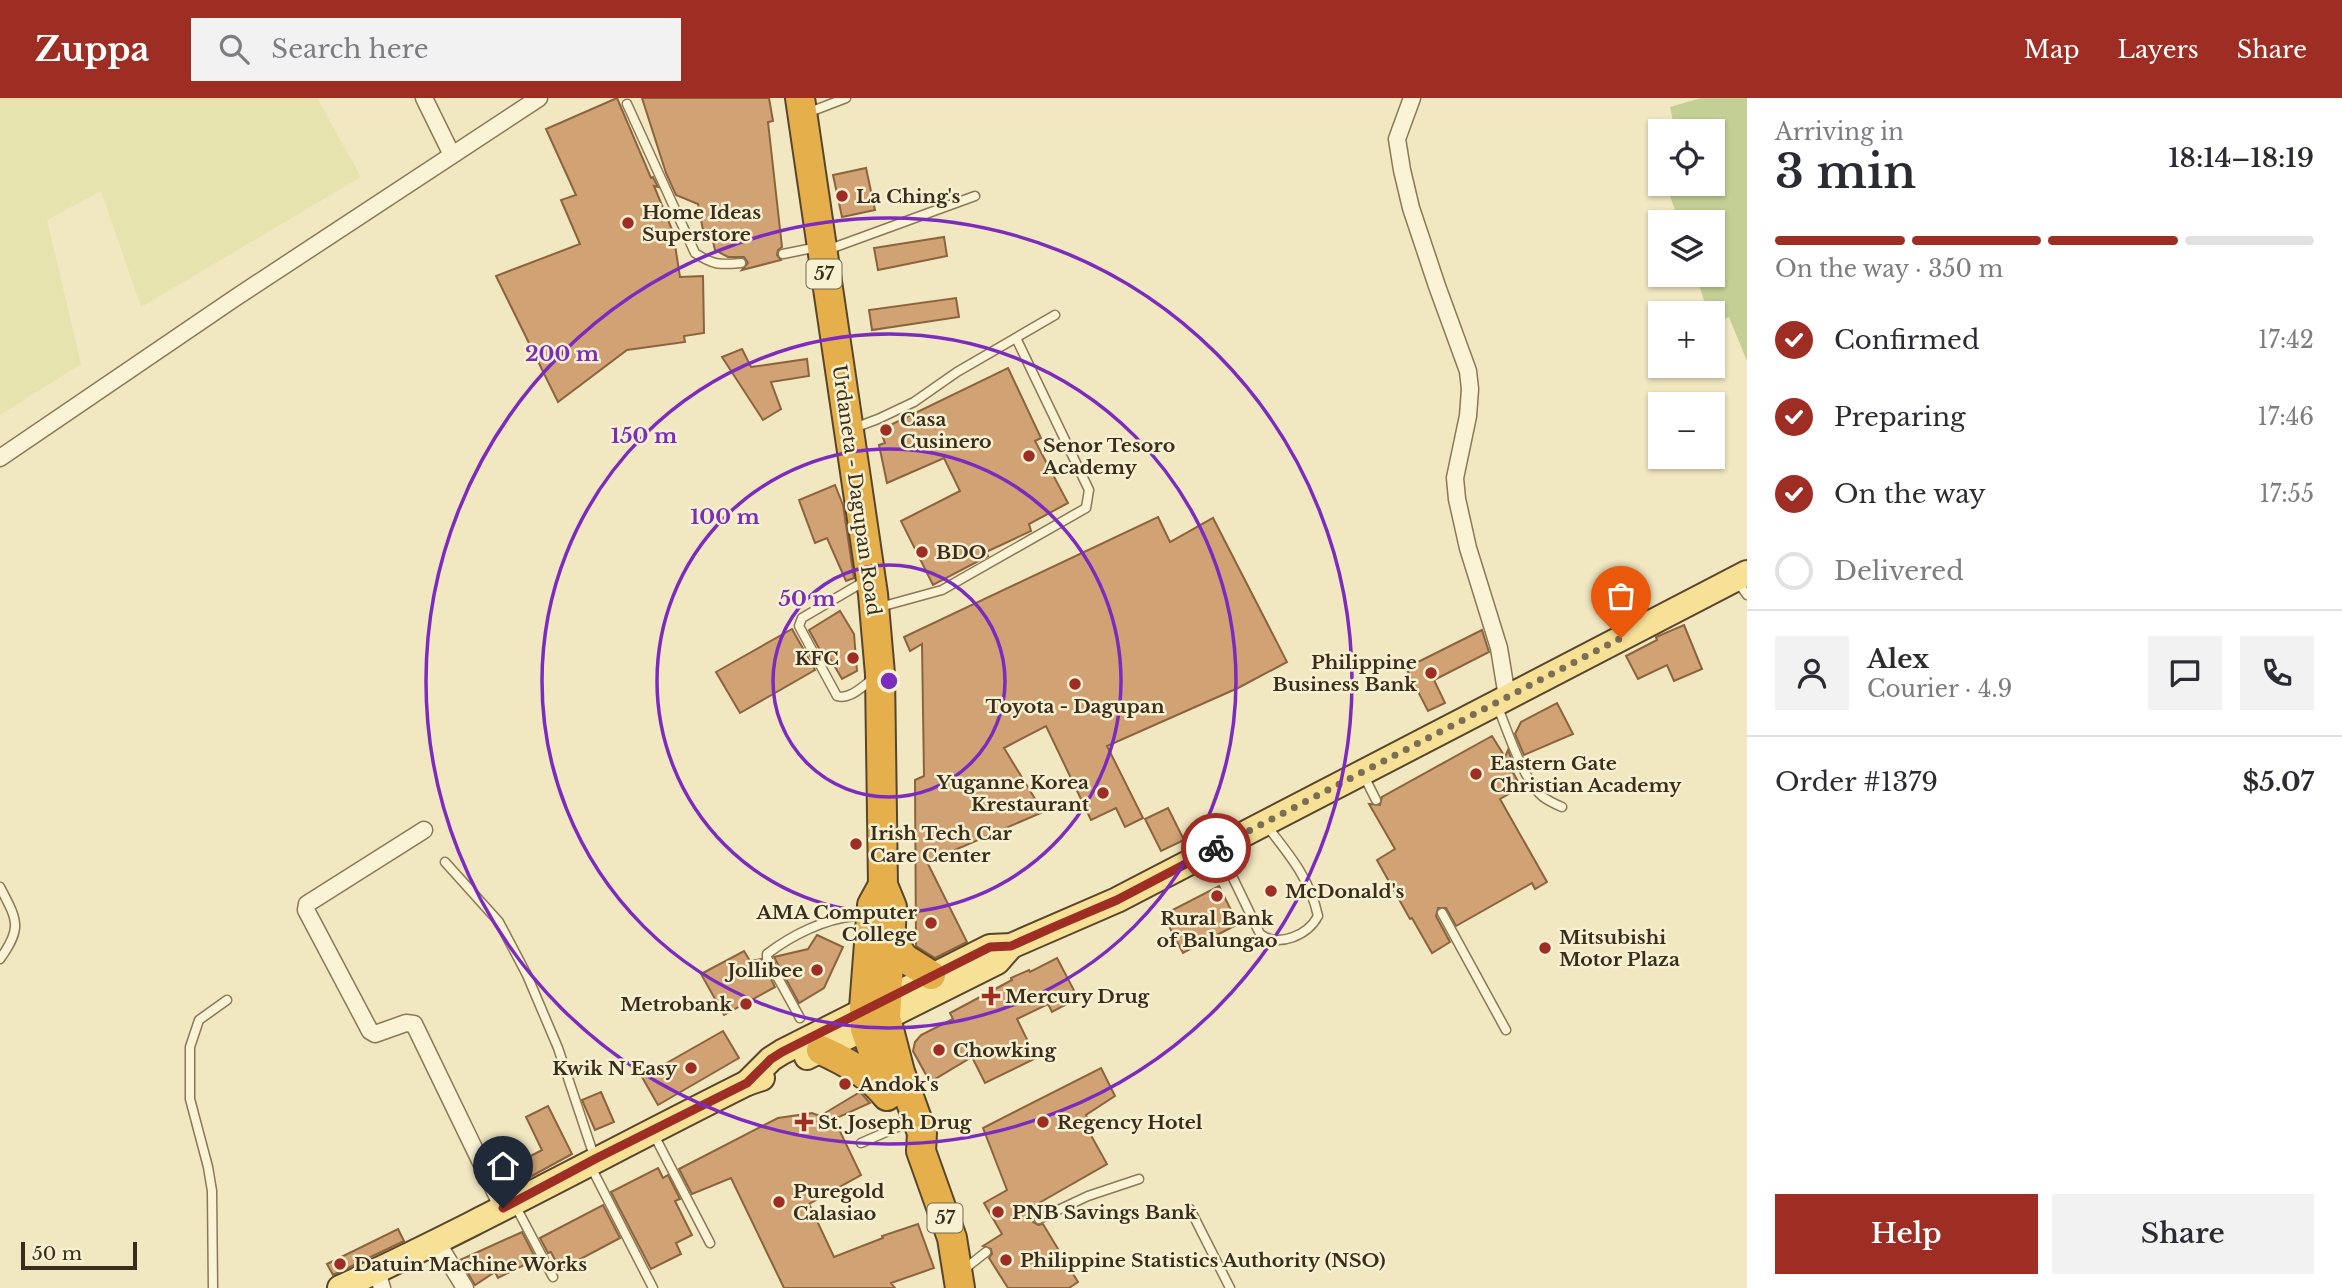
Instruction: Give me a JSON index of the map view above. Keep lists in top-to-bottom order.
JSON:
{
  "streets": {
    "highway": ["57", "Urdaneta - Dagupan Road"]
  },
  "crossings": [
    ["57", "Urdaneta - Dagupan Road"]
  ],
  "places": {
    "other": [
      "La Ching's",
      "Home Ideas Superstore",
      "Casa Cusinero",
      "Senor Tesoro Academy",
      "BDO",
      "KFC",
      "Philippine Business Bank",
      "Toyota - Dagupan",
      "Eastern Gate Christian Academy",
      "Yuganne Korea Krestaurant",
      "Irish Tech Car Care Center",
      "McDonald's",
      "Rural Bank of Balungao",
      "AMA Computer College",
      "Mitsubishi Motor Plaza",
      "Jollibee",
      "Metrobank",
      "Chowking",
      "Kwik N Easy",
      "Andok's",
      "Regency Hotel",
      "Puregold Calasiao",
      "PNB Savings Bank",
      "Philippine Statistics Authority (NSO)",
      "Datuin Machine Works"
    ],
    "health": ["Mercury Drug", "St. Joseph Drug"]
  },
  "scale_bar": "50 m",
  "page": {
    "header": "Zuppa",
    "search": "Search here",
    "nav": ["Map", "Layers", "Share"],
    "heading": ["3 min", "Arriving in", "18:14–18:19"],
    "panel": [
      "Alex",
      "Courier · 4.9",
      "Order #1379",
      "$5.07"
    ],
    "map_buttons": ["+", "−"],
    "bar": "On the way · 350 m",
    "list": [
      ["Confirmed", "17:42"],
      ["Preparing", "17:46"],
      ["On the way", "17:55"],
      "Delivered"
    ],
    "buttons": ["Help", "Share"],
    "scale": "50 m"
  },
  "rings": [
    "200 m",
    "150 m",
    "100 m",
    "50 m"
  ]
}
